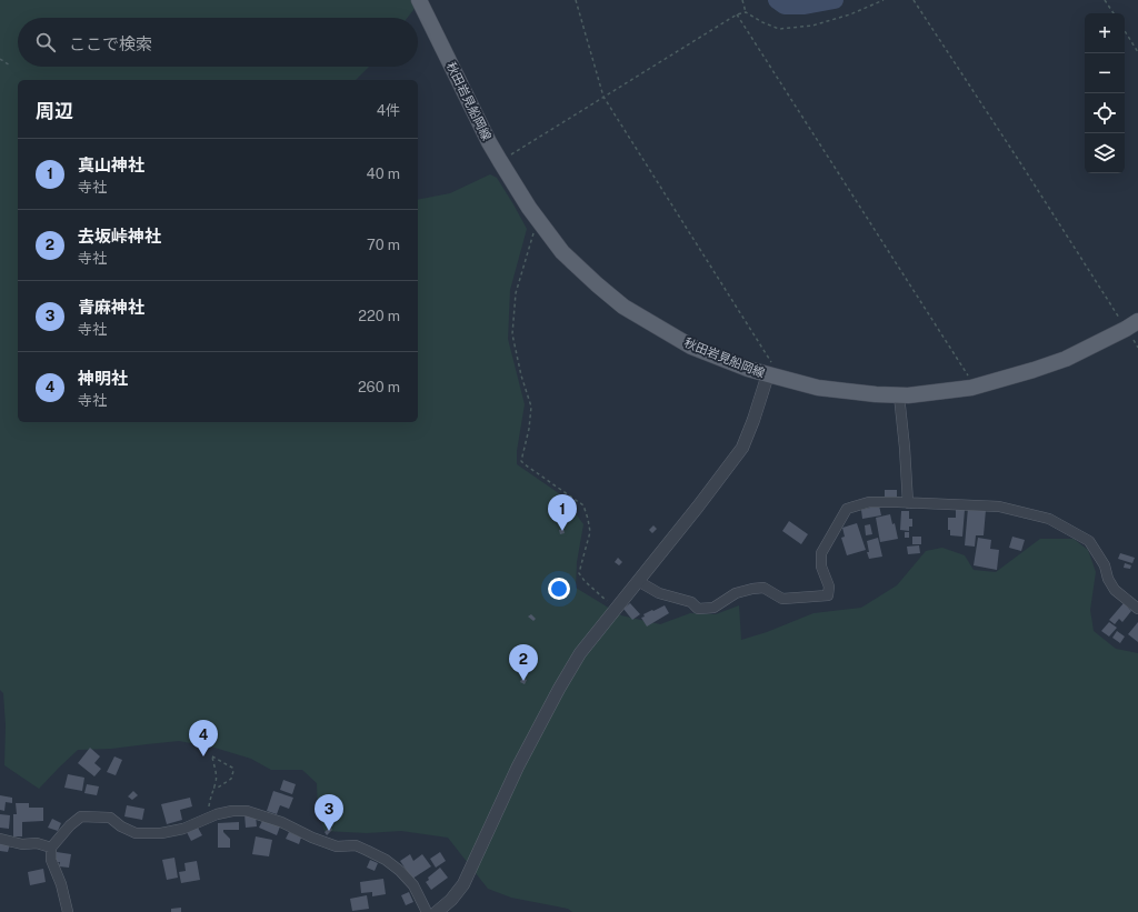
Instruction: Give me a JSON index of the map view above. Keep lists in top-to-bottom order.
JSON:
{
  "streets": {
    "main road": ["秋田岩見船岡線"]
  },
  "page": {
    "map_buttons": ["+", "−"],
    "search": "ここで検索",
    "heading": ["周辺", "4件"],
    "list": [
      {
        "mark": "1",
        "name": "真山神社",
        "note": "寺社",
        "value": "40 m"
      },
      {
        "mark": "2",
        "name": "去坂峠神社",
        "note": "寺社",
        "value": "70 m"
      },
      {
        "mark": "3",
        "name": "青麻神社",
        "note": "寺社",
        "value": "220 m"
      },
      {
        "mark": "4",
        "name": "神明社",
        "note": "寺社",
        "value": "260 m"
      }
    ],
    "pins": [
      "1",
      "2",
      "4",
      "3"
    ]
  }
}
